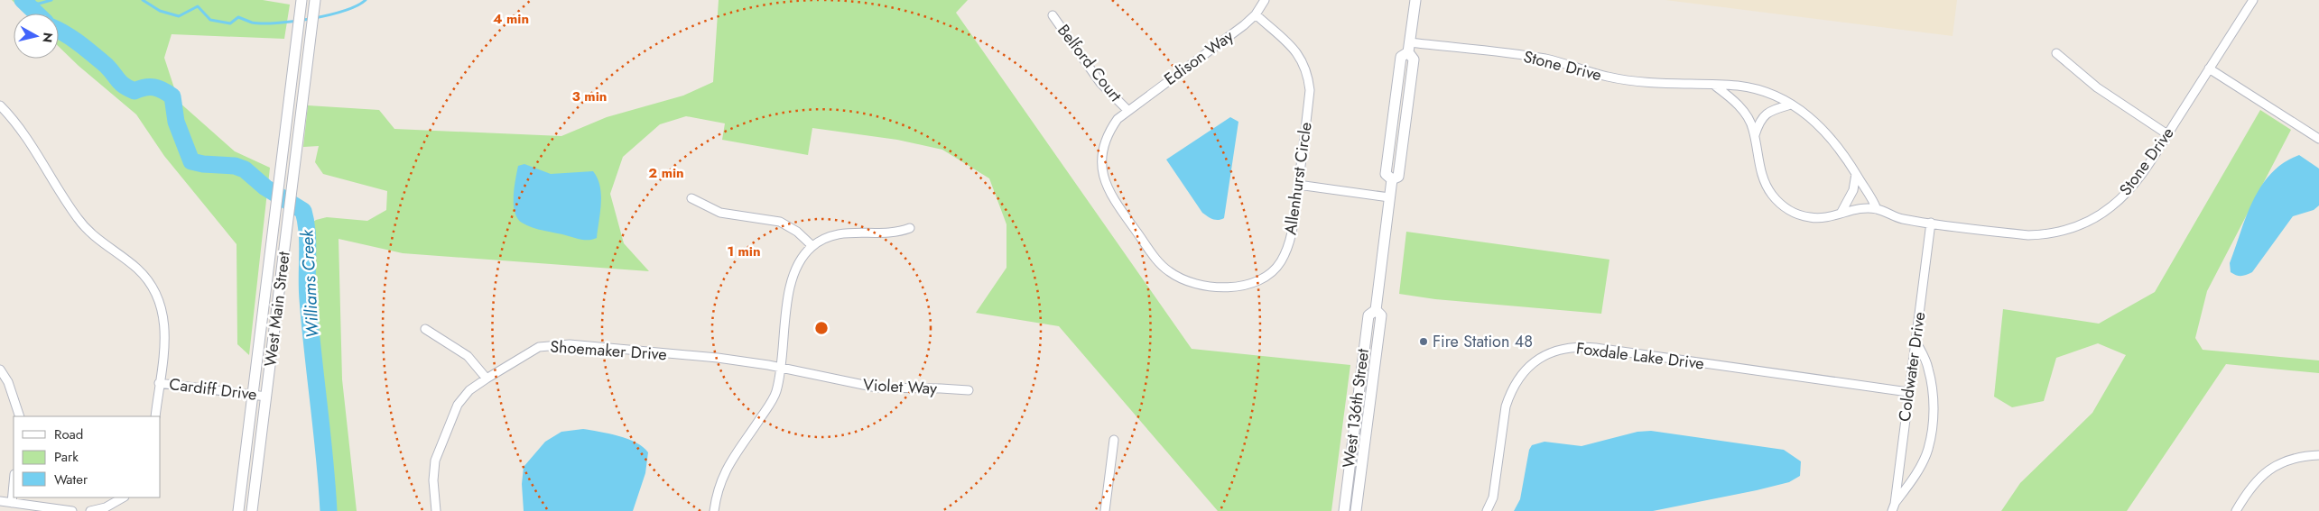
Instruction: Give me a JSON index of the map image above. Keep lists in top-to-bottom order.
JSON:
{
  "streets": {
    "street": [
      "Edison Way",
      "Belford Court",
      "Stone Drive",
      "Allenhurst Circle",
      "West Main Street",
      "Shoemaker Drive",
      "Foxdale Lake Drive",
      "Coldwater Drive",
      "Violet Way",
      "Cardiff Drive",
      "West 136th Street"
    ]
  },
  "crossings": [
    ["Edison Way", "Belford Court"],
    ["Edison Way", "Allenhurst Circle"],
    ["Belford Court", "Allenhurst Circle"],
    ["Stone Drive", "Coldwater Drive"],
    ["Stone Drive", "West 136th Street"],
    ["West Main Street", "Cardiff Drive"],
    ["Shoemaker Drive", "Violet Way"],
    ["Foxdale Lake Drive", "Coldwater Drive"]
  ],
  "water": ["Williams Creek"],
  "places": ["Fire Station 48"],
  "legend": ["Road", "Park", "Water"],
  "north": "right",
  "rings": [
    "4 min",
    "3 min",
    "2 min",
    "1 min"
  ]
}
